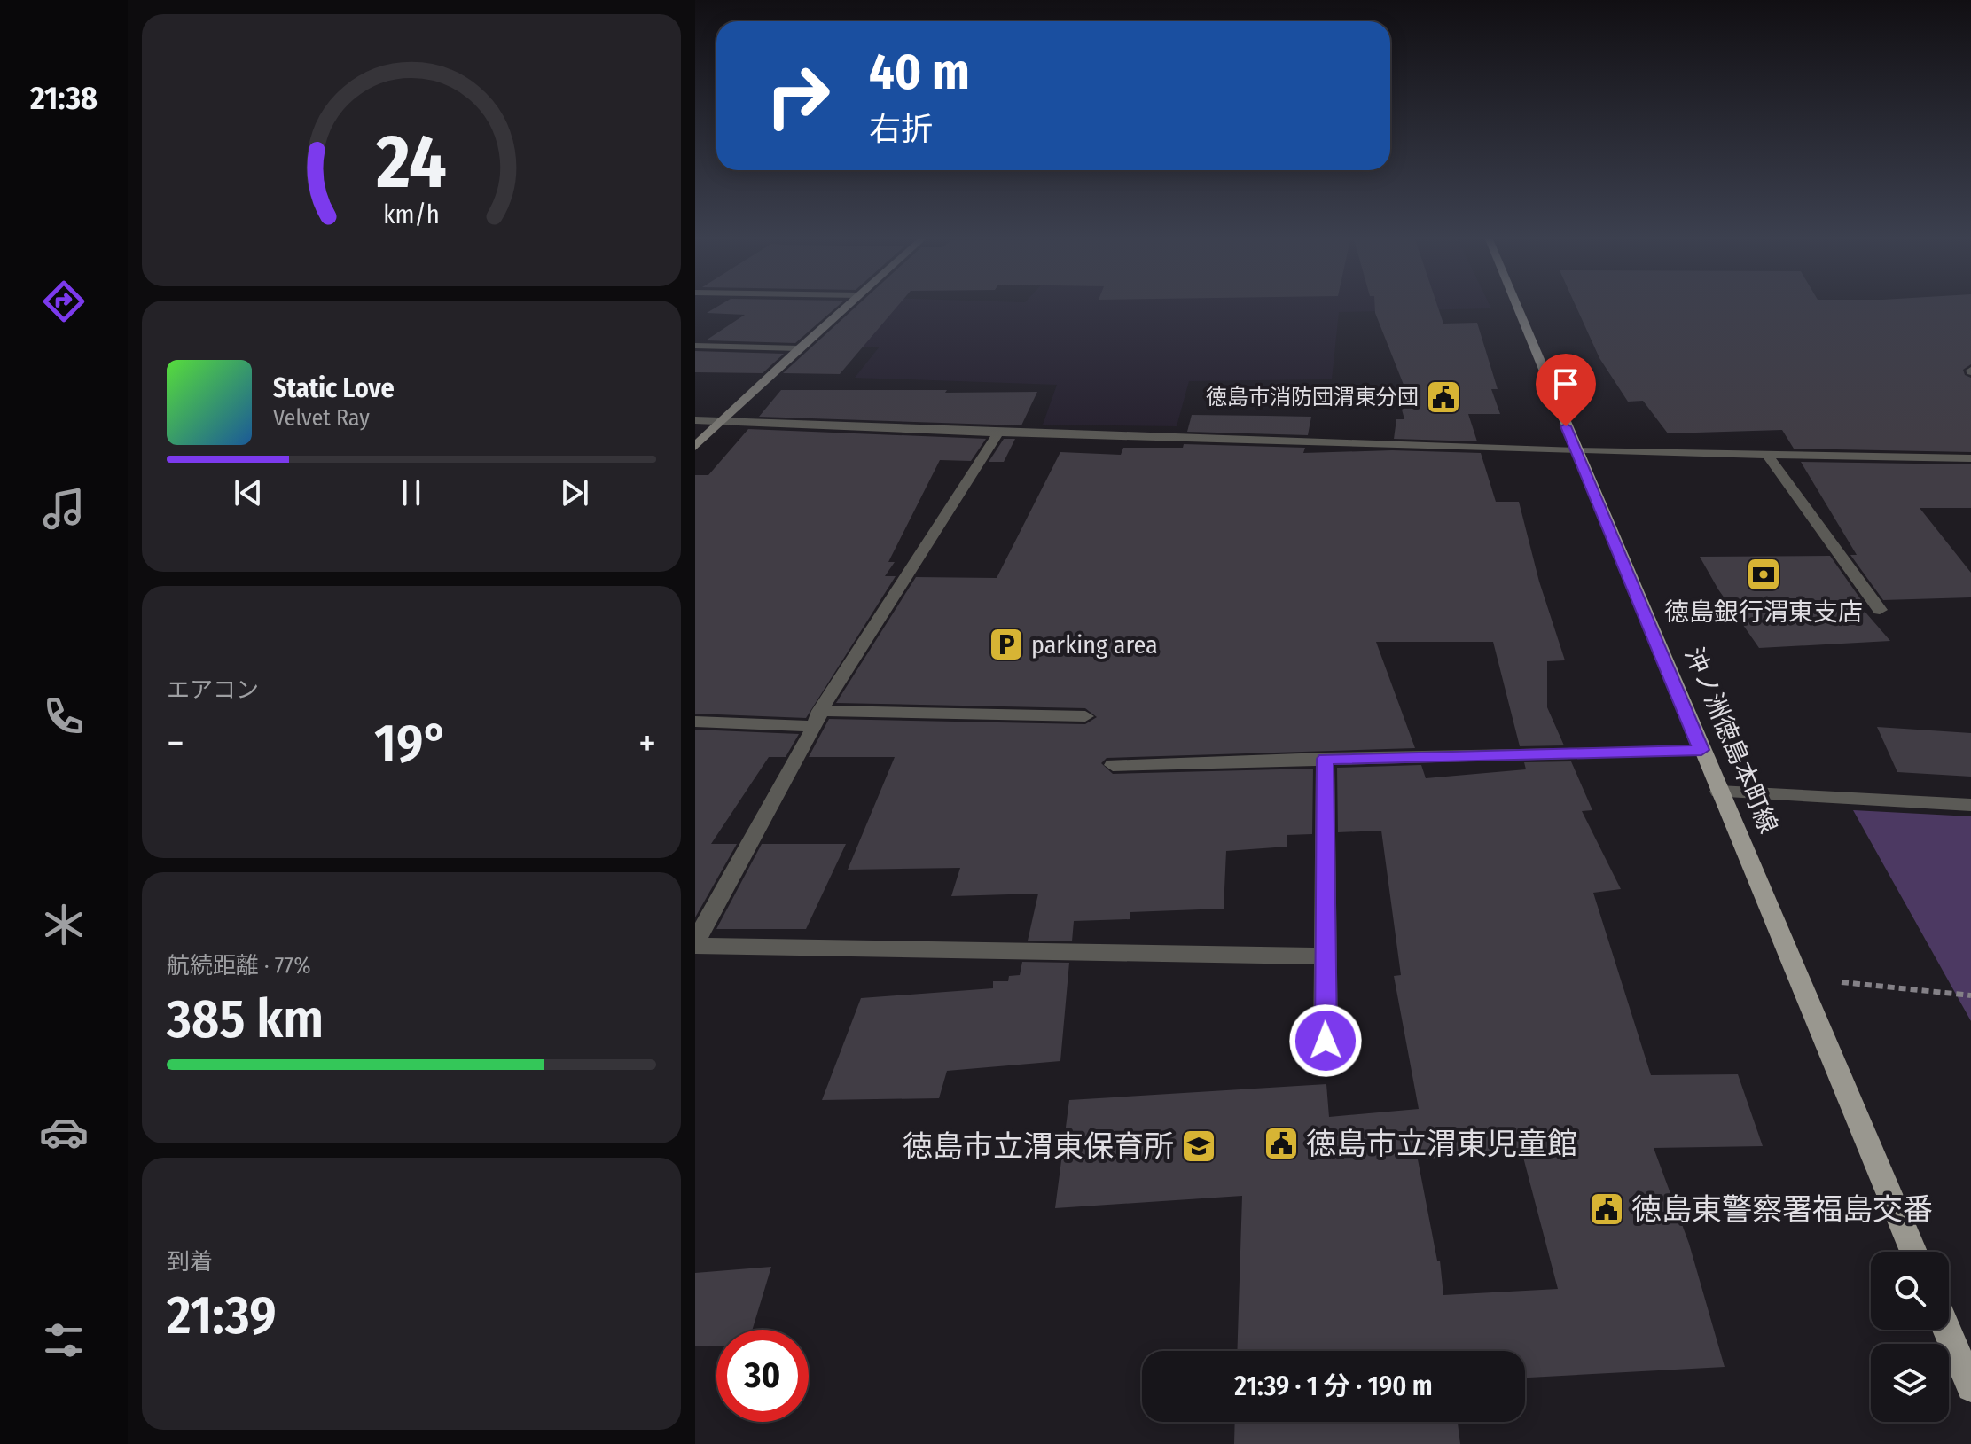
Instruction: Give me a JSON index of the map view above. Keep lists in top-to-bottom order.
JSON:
{
  "streets": {
    "main road": ["沖ノ洲徳島本町線"]
  },
  "places": {
    "public building": ["徳島市消防団渭東分団", "徳島市立渭東児童館", "徳島東警察署福島交番"],
    "bank": ["徳島銀行渭東支店"],
    "parking": ["parking area"],
    "school or university": ["徳島市立渭東保育所"]
  },
  "page": {
    "tabs": "21:38",
    "turn": ["40 m", "右折"],
    "song": ["Static Love", "Velvet Ray"],
    "tile": [
      "エアコン",
      ["航続距離 · 77%", "385 km"],
      ["到着", "21:39"]
    ],
    "heat": ["−", "19°", "+"],
    "limit": "30",
    "trip": "21:39 · 1 分 · 190 m",
    "gauge": ["24", "km/h"]
  }
}
